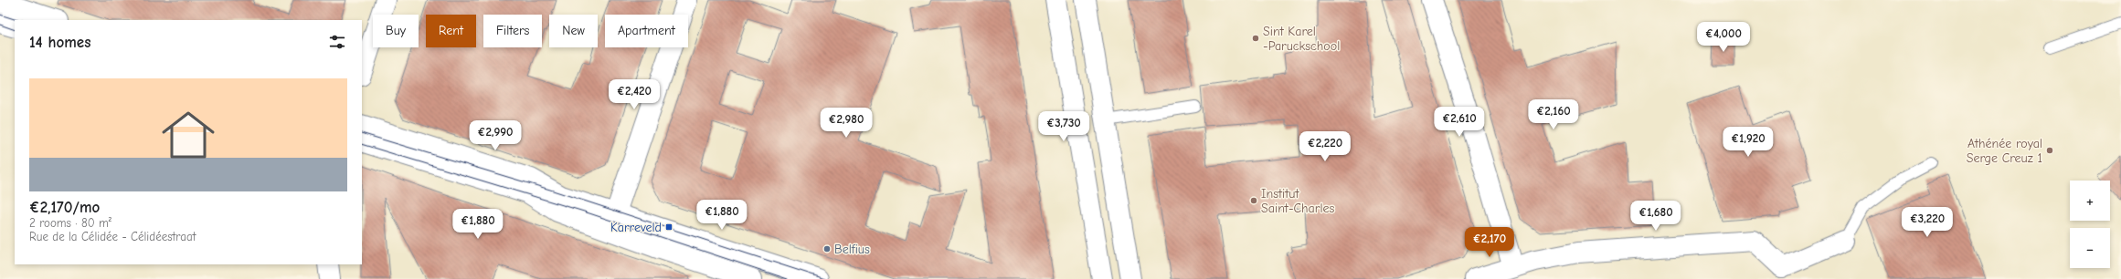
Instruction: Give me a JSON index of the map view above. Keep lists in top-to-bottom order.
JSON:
{
  "places": {
    "other": [
      "Sint Karel -Paruckschool",
      "Athénée royal Serge Creuz 1",
      "Institut Saint-Charles",
      "Belfius"
    ],
    "transit": ["Karreveld"]
  },
  "page": {
    "chip": [
      "Buy",
      "Rent",
      "Filters",
      "New",
      "Apartment"
    ],
    "heading": "14 homes",
    "price": [
      "€4,000",
      "€2,420",
      "€2,160",
      "€2,610",
      "€2,980",
      "€3,730",
      "€2,990",
      "€1,920",
      "€2,220",
      "€1,880",
      "€1,680",
      "€3,220",
      "€1,880",
      "€2,170"
    ],
    "list": [
      {
        "name": "€2,170/mo",
        "note": "2 rooms · 80 m² · Rue de la Célidée - Célidéestraat"
      }
    ],
    "map_buttons": ["+", "−"]
  }
}
